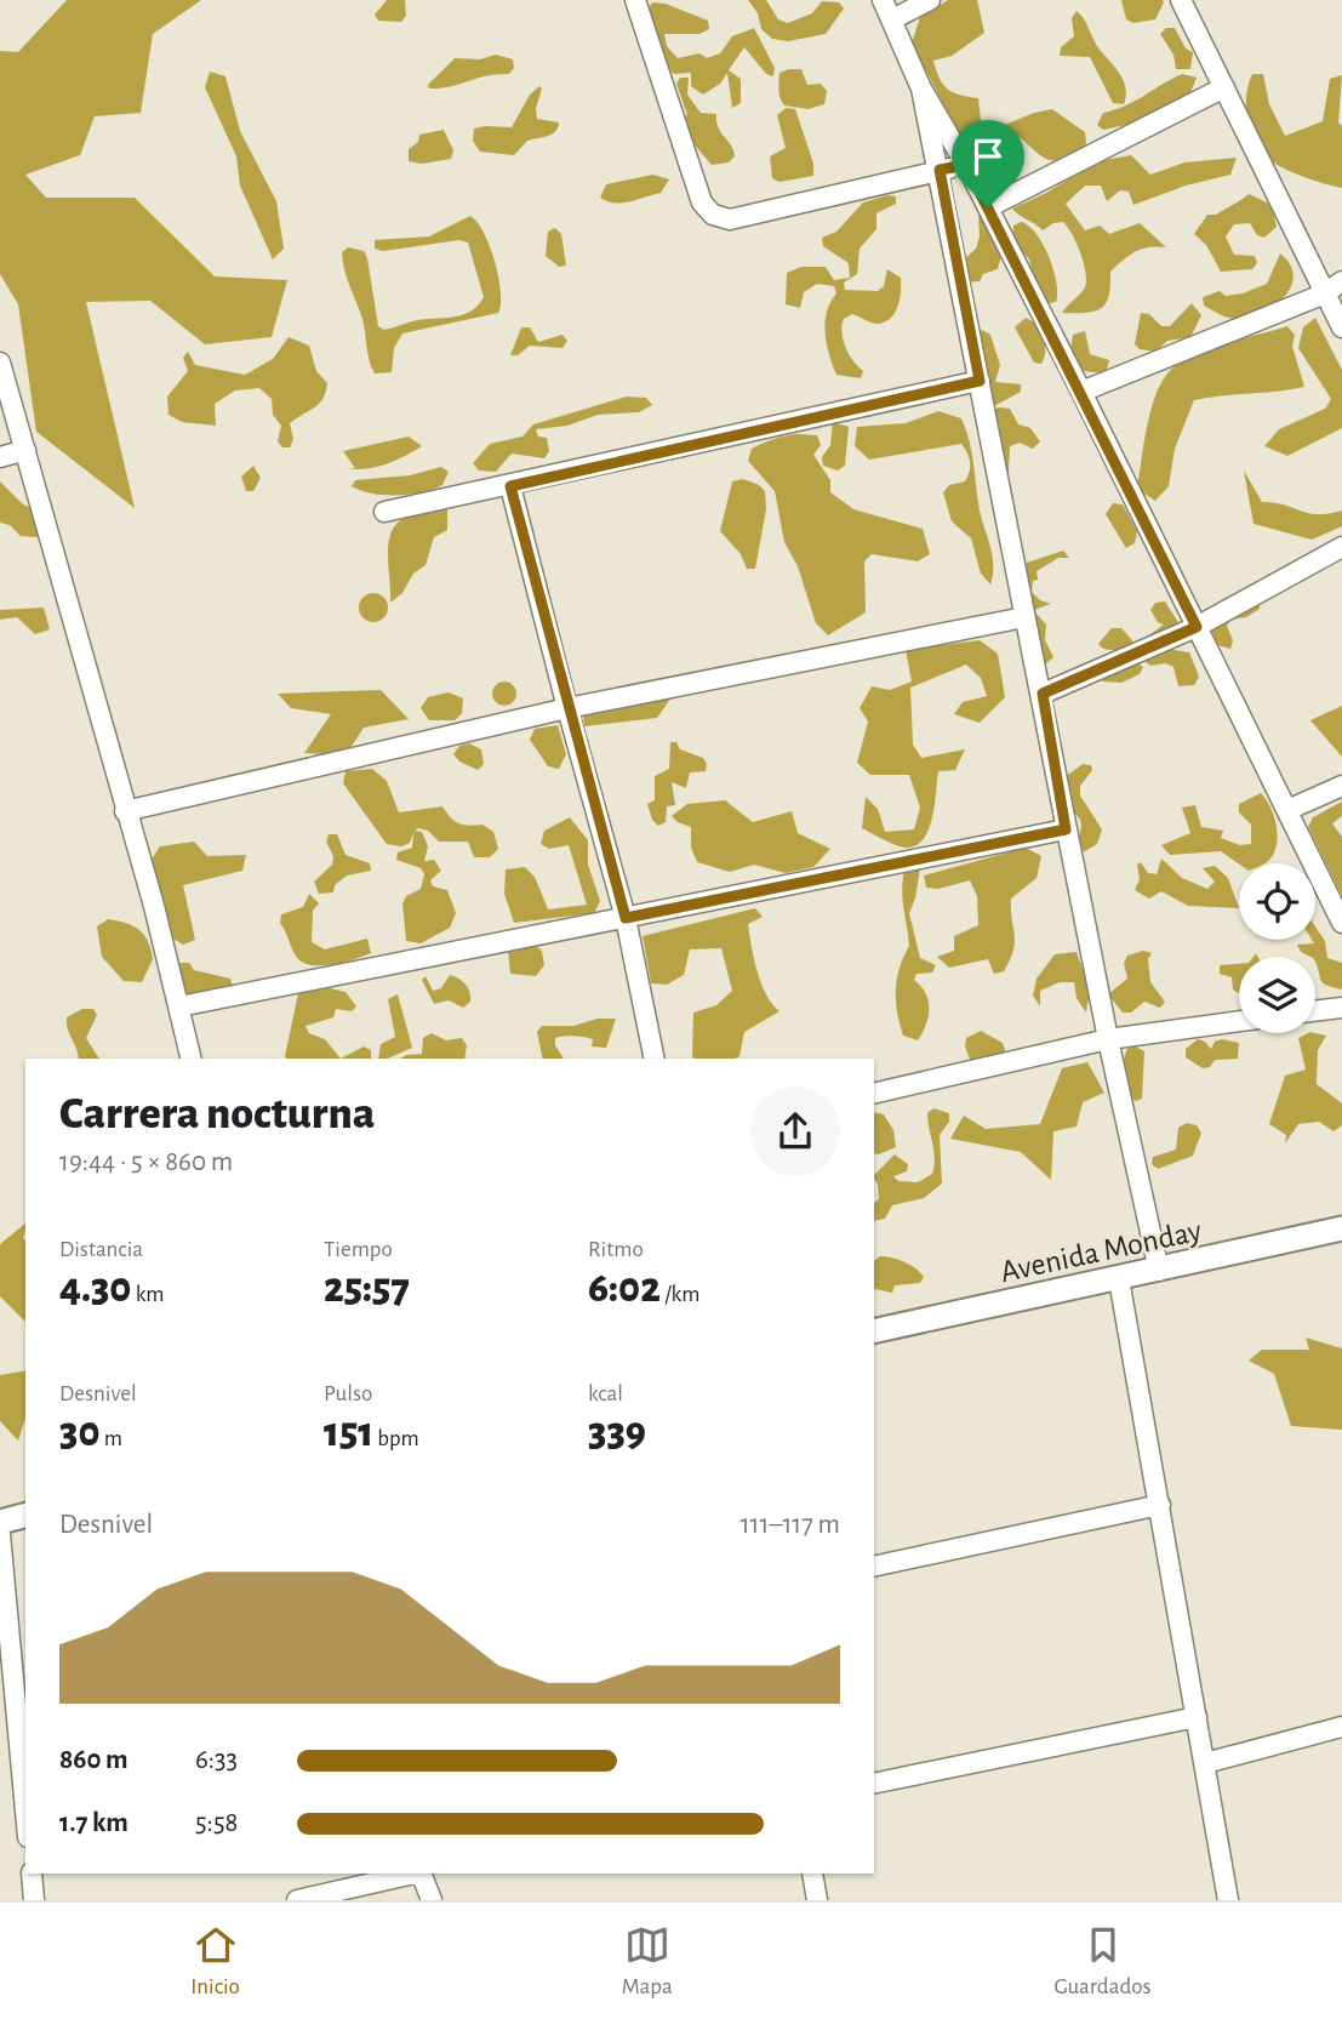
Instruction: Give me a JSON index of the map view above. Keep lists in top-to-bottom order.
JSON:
{
  "streets": {
    "main road": ["Avenida Monday"]
  },
  "page": {
    "heading": ["Carrera nocturna", "19:44 · 5 × 860 m"],
    "stats": [
      ["Distancia", "4.30 km"],
      ["Tiempo", "25:57"],
      ["Ritmo", "6:02 /km"],
      ["Desnivel", "30 m"],
      ["Pulso", "151 bpm"],
      ["kcal", "339"]
    ],
    "chart": ["Desnivel", "111–117 m"],
    "list": [
      {
        "name": "860 m",
        "note": "6:33"
      },
      {
        "name": "1.7 km",
        "note": "5:58"
      }
    ],
    "tabs": ["Inicio", "Mapa", "Guardados"]
  }
}
